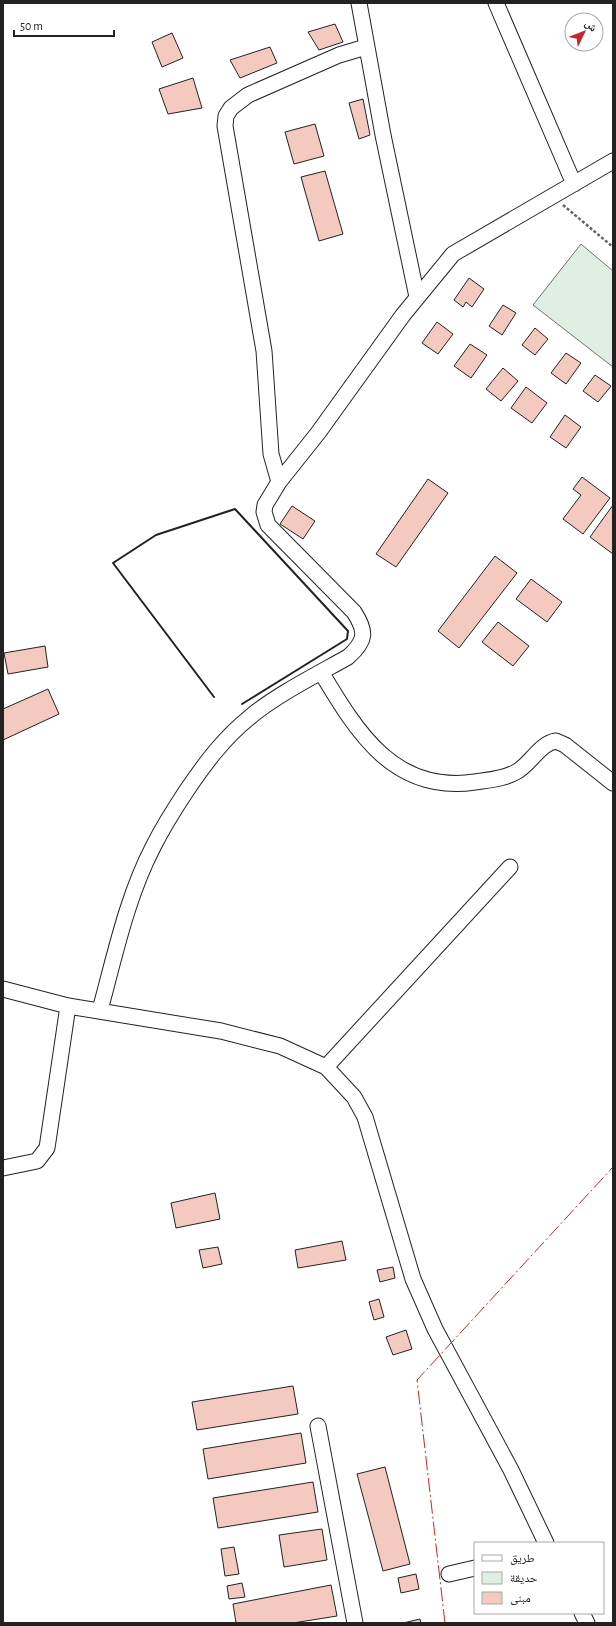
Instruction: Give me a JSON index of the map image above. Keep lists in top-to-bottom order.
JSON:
{
  "legend": ["طريق", "حديقة", "مبنى"],
  "scale_bar": "50 m",
  "north": "top right"
}
